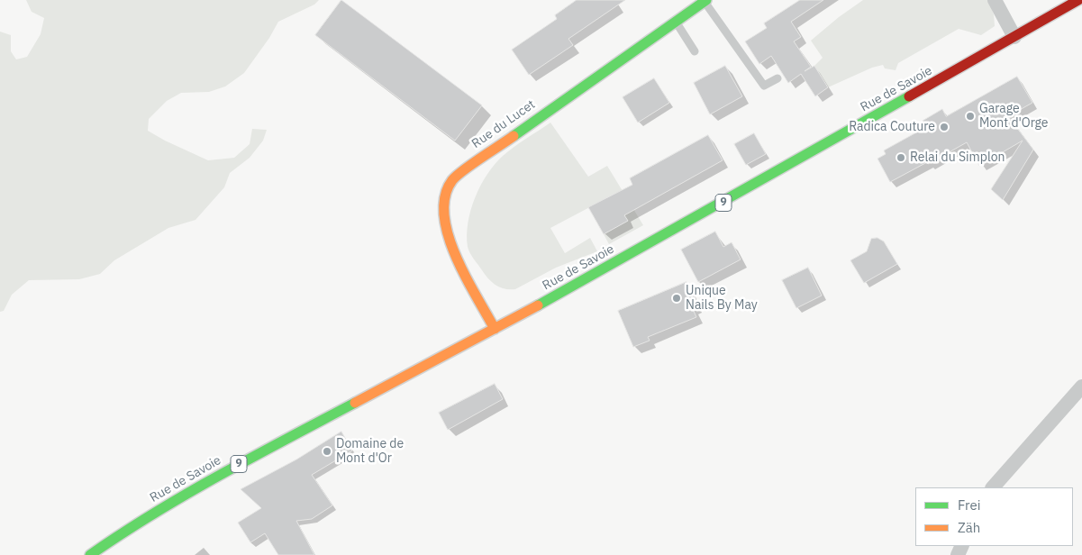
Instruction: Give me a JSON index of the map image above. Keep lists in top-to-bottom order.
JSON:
{
  "streets": {
    "main road": ["Rue de Savoie", "Rue du Lucet", "9"]
  },
  "crossings": [
    ["Rue de Savoie", "Rue du Lucet"]
  ],
  "places": [
    "Garage Mont d'Orge",
    "Radica Couture",
    "Relai du Simplon",
    "Unique Nails By May",
    "Domaine de Mont d'Or"
  ],
  "legend": ["Frei", "Zäh"]
}
